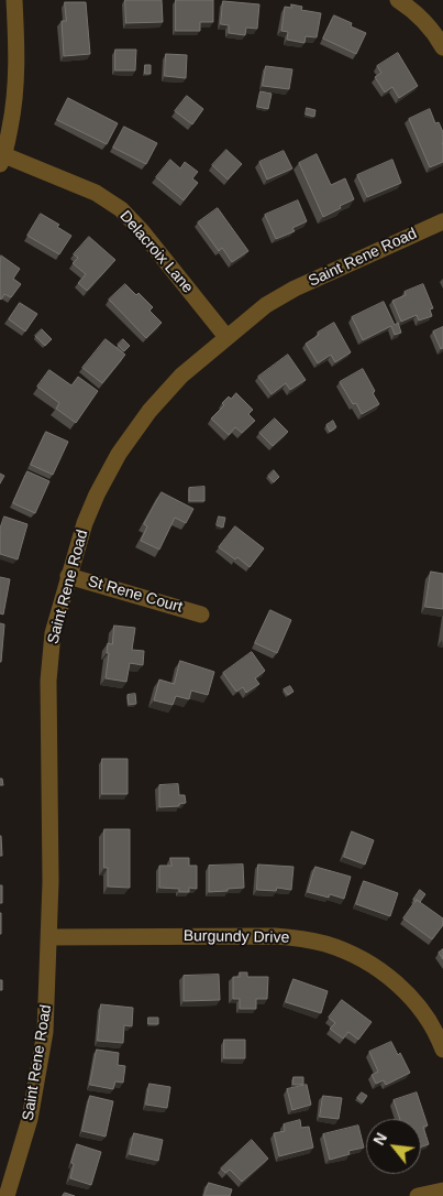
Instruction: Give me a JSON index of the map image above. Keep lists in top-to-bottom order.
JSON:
{
  "streets": {
    "street": [
      "Delacroix Lane",
      "Saint Rene Road",
      "St Rene Court",
      "Burgundy Drive"
    ]
  },
  "crossings": [
    ["Delacroix Lane", "Saint Rene Road"],
    ["Saint Rene Road", "St Rene Court"],
    ["Saint Rene Road", "Burgundy Drive"]
  ],
  "north": "top left"
}
